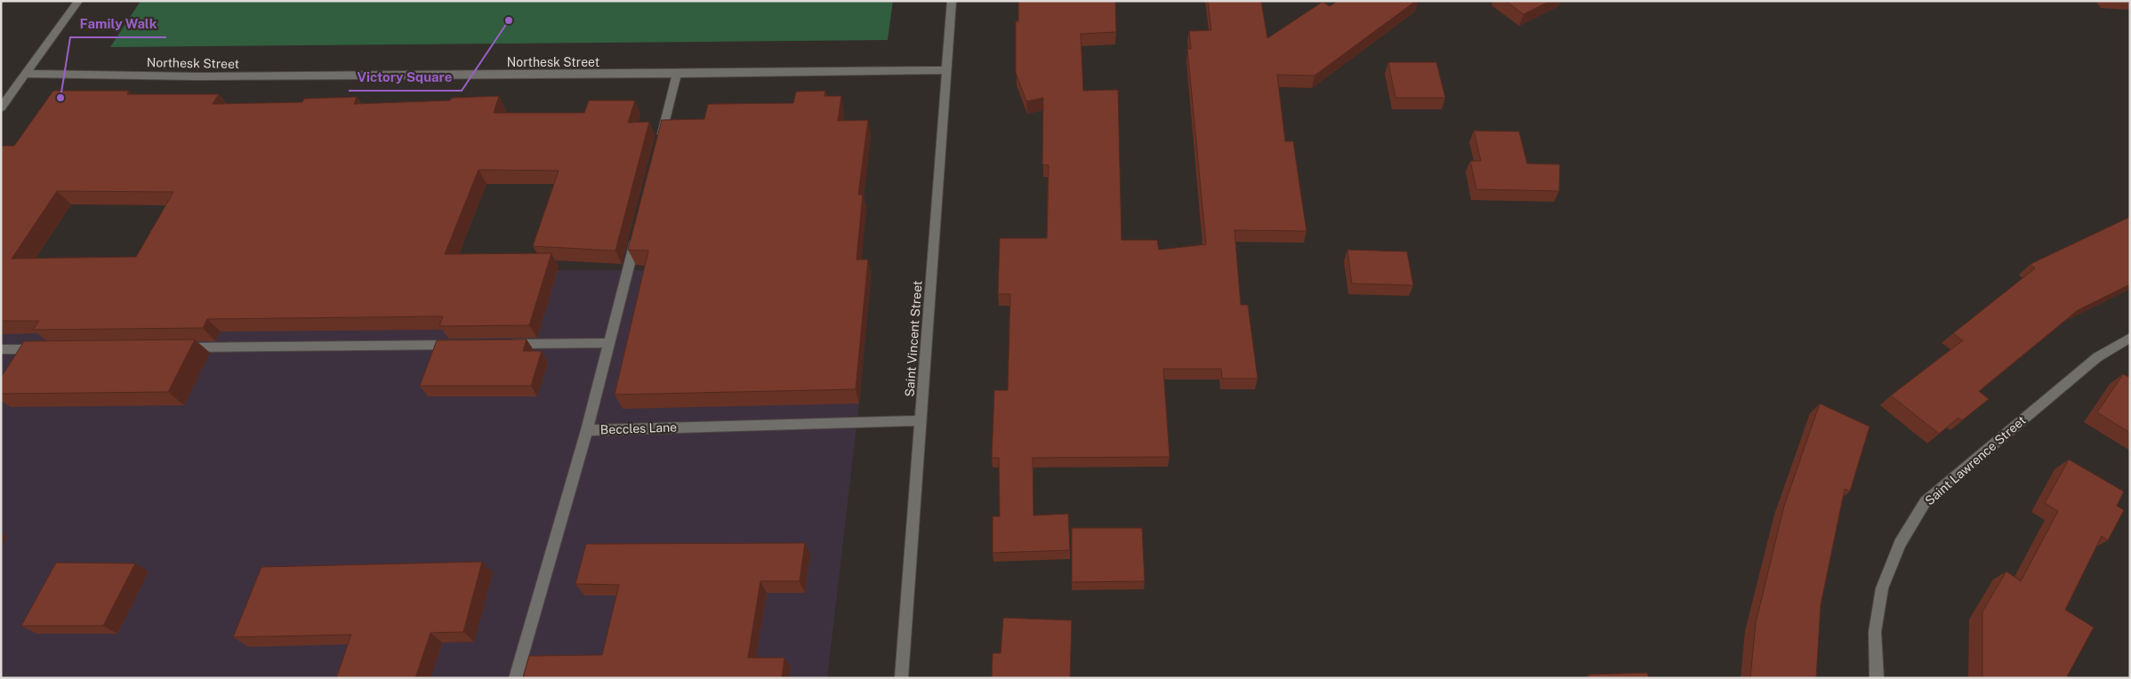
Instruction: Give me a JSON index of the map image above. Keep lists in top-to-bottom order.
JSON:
{
  "streets": {
    "street": [
      "Northesk Street",
      "Saint Vincent Street",
      "Beccles Lane",
      "Saint Lawrence Street"
    ]
  },
  "crossings": [
    ["Northesk Street", "Saint Vincent Street"],
    ["Saint Vincent Street", "Beccles Lane"]
  ],
  "places": ["Victory Square", "Family Walk"]
}
